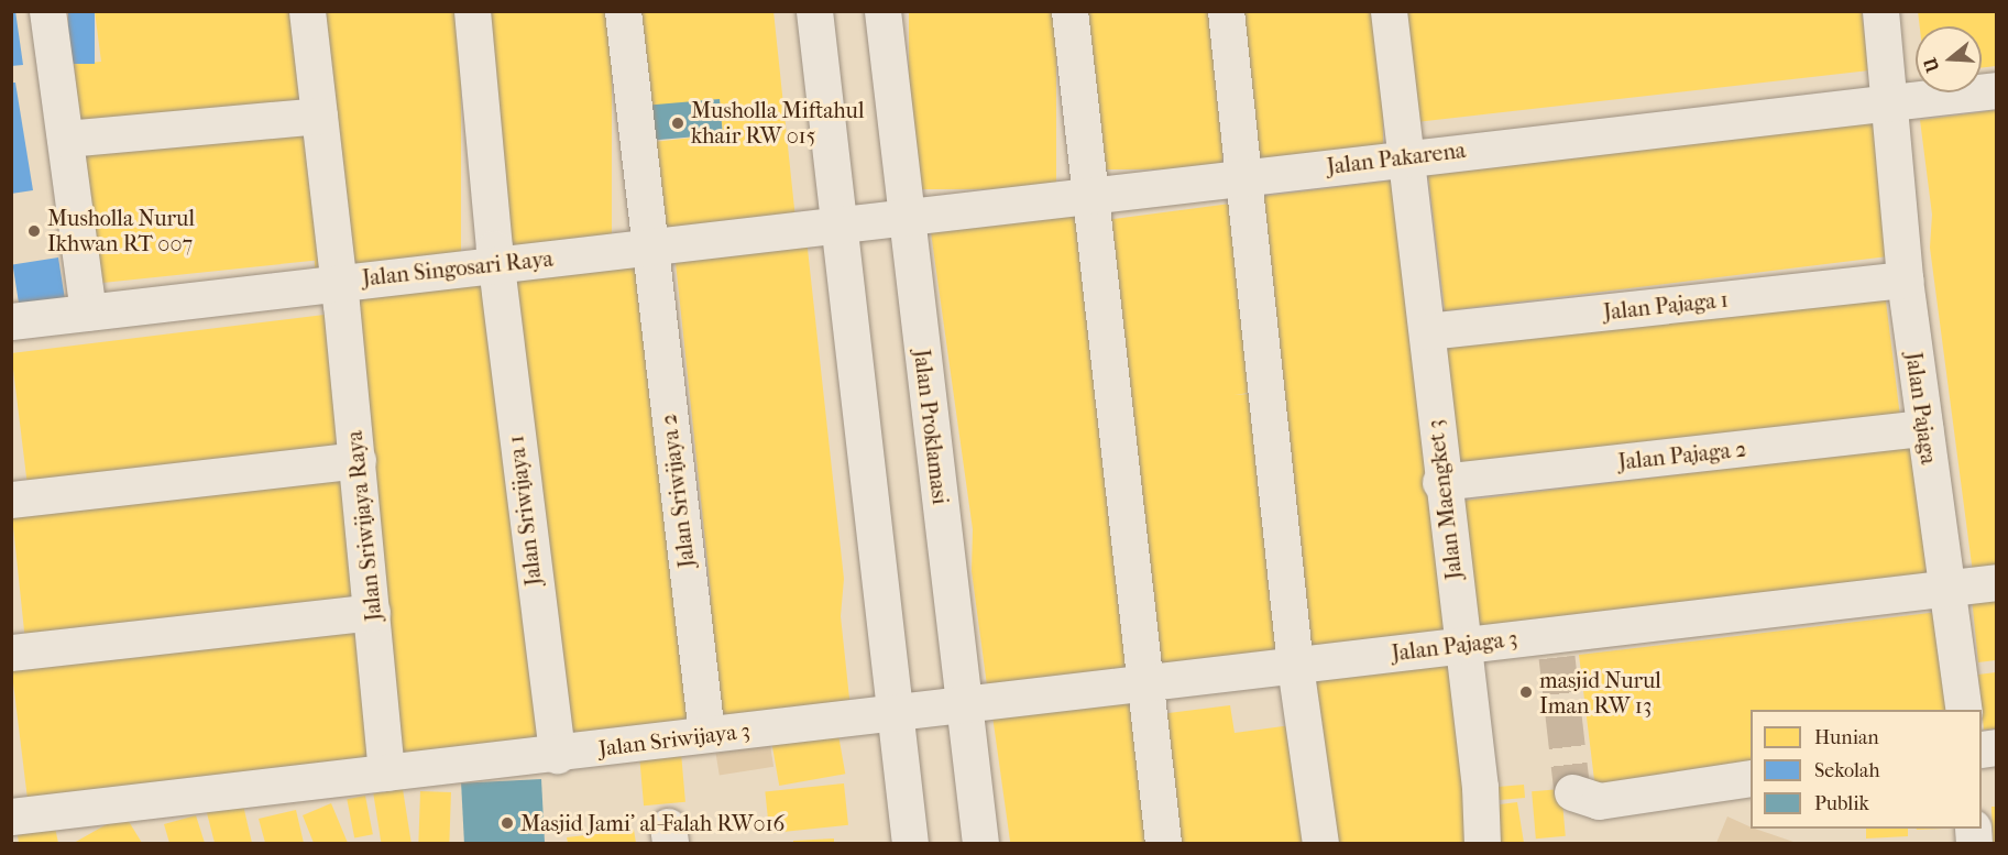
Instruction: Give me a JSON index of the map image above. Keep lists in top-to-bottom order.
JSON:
{
  "streets": {
    "street": [
      "Jalan Pakarena",
      "Jalan Singosari Raya",
      "Jalan Pajaga 1",
      "Jalan Pajaga",
      "Jalan Proklamasi",
      "Jalan Pajaga 2",
      "Jalan Sriwijaya 2",
      "Jalan Maengket 3",
      "Jalan Sriwijaya 1",
      "Jalan Sriwijaya Raya",
      "Jalan Pajaga 3",
      "Jalan Sriwijaya 3"
    ]
  },
  "crossings": [
    ["Jalan Pakarena", "Jalan Singosari Raya"],
    ["Jalan Pakarena", "Jalan Pajaga"],
    ["Jalan Pakarena", "Jalan Proklamasi"],
    ["Jalan Pakarena", "Jalan Maengket 3"],
    ["Jalan Singosari Raya", "Jalan Proklamasi"],
    ["Jalan Singosari Raya", "Jalan Sriwijaya 2"],
    ["Jalan Singosari Raya", "Jalan Sriwijaya 1"],
    ["Jalan Singosari Raya", "Jalan Sriwijaya Raya"],
    ["Jalan Pajaga 1", "Jalan Pajaga"],
    ["Jalan Pajaga 1", "Jalan Maengket 3"],
    ["Jalan Pajaga", "Jalan Pajaga 2"],
    ["Jalan Pajaga", "Jalan Pajaga 3"],
    ["Jalan Proklamasi", "Jalan Pajaga 3"],
    ["Jalan Proklamasi", "Jalan Sriwijaya 3"],
    ["Jalan Pajaga 2", "Jalan Maengket 3"],
    ["Jalan Sriwijaya 2", "Jalan Sriwijaya 3"],
    ["Jalan Maengket 3", "Jalan Pajaga 3"],
    ["Jalan Sriwijaya 1", "Jalan Sriwijaya 3"],
    ["Jalan Sriwijaya Raya", "Jalan Sriwijaya 3"],
    ["Jalan Pajaga 3", "Jalan Sriwijaya 3"]
  ],
  "places": [
    "Musholla Miftahul khair RW 015",
    "Musholla Nurul Ikhwan RT 007",
    "masjid Nurul Iman RW 13",
    "Masjid Jami' al-Falah RW016"
  ],
  "legend": ["Hunian", "Sekolah", "Publik"],
  "north": "left"
}
